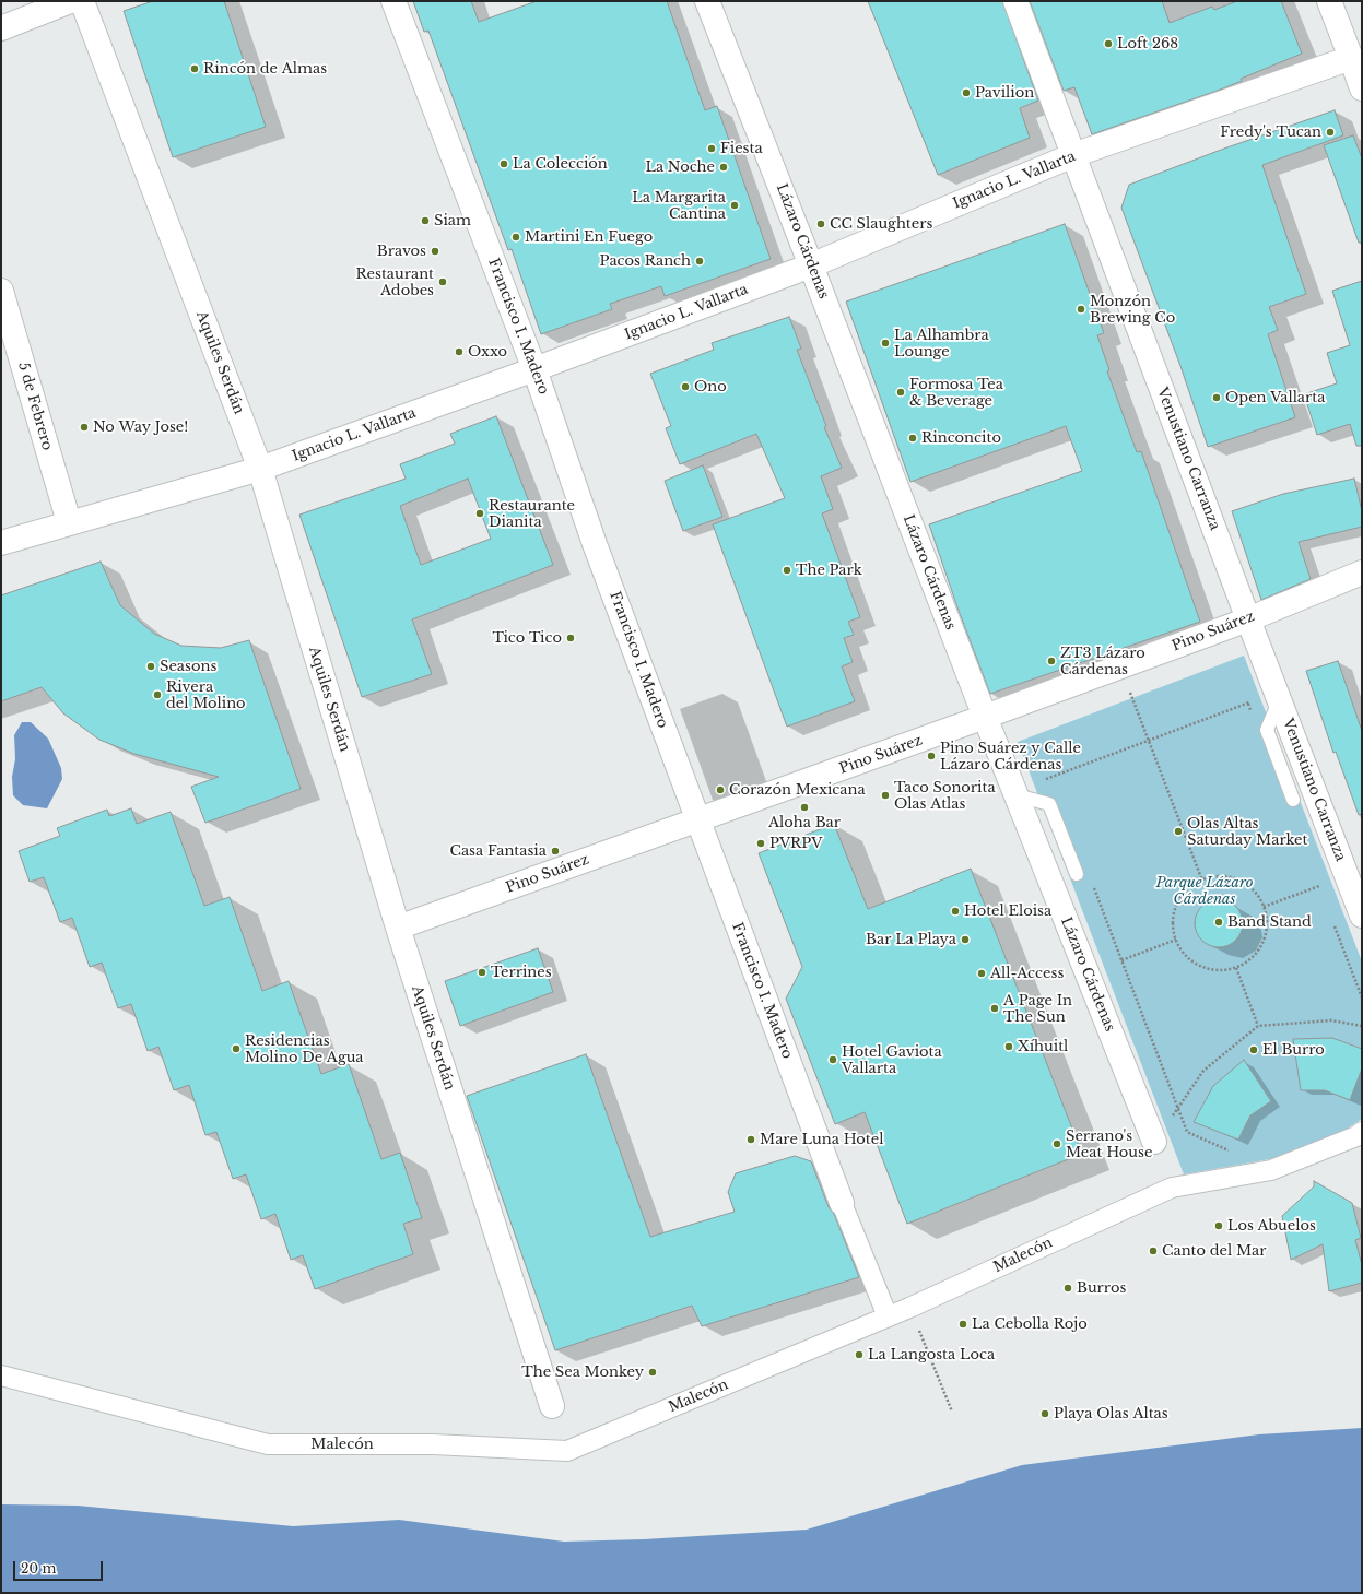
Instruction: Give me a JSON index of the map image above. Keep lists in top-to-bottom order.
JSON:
{
  "streets": {
    "street": [
      "Ignacio L. Vallarta",
      "Lázaro Cárdenas",
      "Francisco I. Madero",
      "Aquiles Serdán",
      "5 de Febrero",
      "Venustiano Carranza",
      "Pino Suárez",
      "Malecón"
    ]
  },
  "crossings": [
    ["Ignacio L. Vallarta", "Lázaro Cárdenas"],
    ["Ignacio L. Vallarta", "Francisco I. Madero"],
    ["Ignacio L. Vallarta", "Aquiles Serdán"],
    ["Ignacio L. Vallarta", "5 de Febrero"],
    ["Ignacio L. Vallarta", "Venustiano Carranza"],
    ["Lázaro Cárdenas", "Pino Suárez"],
    ["Francisco I. Madero", "Pino Suárez"],
    ["Francisco I. Madero", "Malecón"],
    ["Aquiles Serdán", "Pino Suárez"],
    ["Venustiano Carranza", "Pino Suárez"]
  ],
  "parks": ["Parque Lázaro Cárdenas"],
  "places": [
    "Loft 268",
    "Rincón de Almas",
    "Pavilion",
    "Fredy's Tucan",
    "Fiesta",
    "La Colección",
    "La Noche",
    "La Margarita Cantina",
    "Siam",
    "CC Slaughters",
    "Martini En Fuego",
    "Bravos",
    "Pacos Ranch",
    "Restaurant Adobes",
    "Monzón Brewing Co",
    "La Alhambra Lounge",
    "Oxxo",
    "Ono",
    "Formosa Tea & Beverage",
    "Open Vallarta",
    "No Way Jose!",
    "Rinconcito",
    "Restaurante Dianita",
    "The Park",
    "Tico Tico",
    "ZT3 Lázaro Cárdenas",
    "Seasons",
    "Rivera del Molino",
    "Pino Suárez y Calle Lázaro Cárdenas",
    "Corazón Mexicana",
    "Taco Sonorita Olas Atlas",
    "Aloha Bar",
    "Olas Altas Saturday Market",
    "PVRPV",
    "Casa Fantasia",
    "Hotel Eloisa",
    "Band Stand",
    "Bar La Playa",
    "Terrines",
    "All-Access",
    "A Page In The Sun",
    "Xíhuitl",
    "Residencias Molino De Agua",
    "El Burro",
    "Hotel Gaviota Vallarta",
    "Mare Luna Hotel",
    "Serrano's Meat House",
    "Los Abuelos",
    "Canto del Mar",
    "Burros",
    "La Cebolla Rojo",
    "La Langosta Loca",
    "The Sea Monkey",
    "Playa Olas Altas"
  ],
  "scale_bar": "20 m"
}
